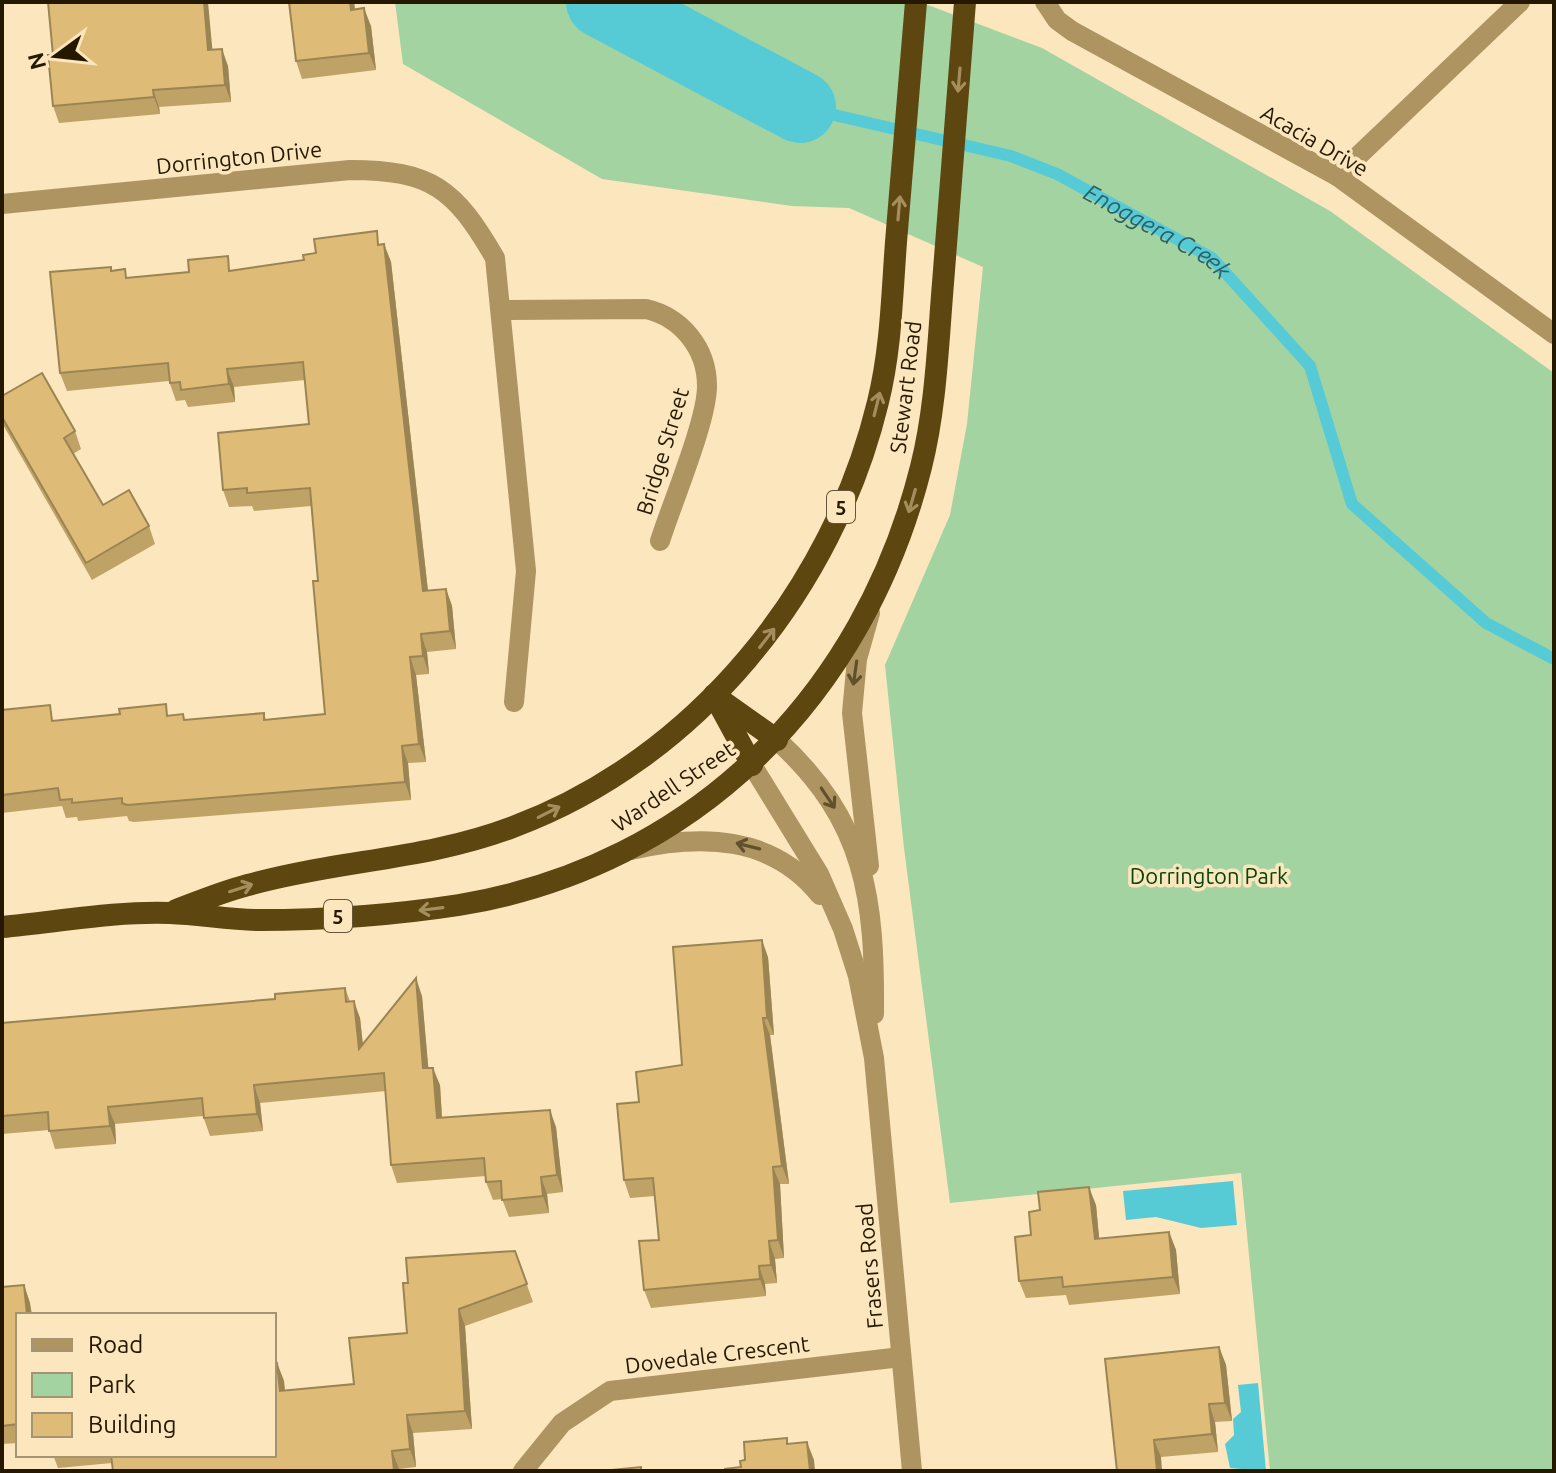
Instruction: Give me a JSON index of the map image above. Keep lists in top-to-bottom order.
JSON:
{
  "streets": {
    "highway": ["Stewart Road", "5", "Wardell Street"],
    "street": [
      "Acacia Drive",
      "Dorrington Drive",
      "Bridge Street",
      "Frasers Road",
      "Dovedale Crescent"
    ]
  },
  "crossings": [
    ["Dorrington Drive", "Bridge Street"],
    ["Stewart Road", "Wardell Street"],
    ["Stewart Road", "Frasers Road"],
    ["Wardell Street", "Frasers Road"],
    ["Frasers Road", "Dovedale Crescent"]
  ],
  "water": ["Enoggera Creek"],
  "parks": ["Dorrington Park"],
  "legend": ["Road", "Park", "Building"],
  "north": "left"
}
